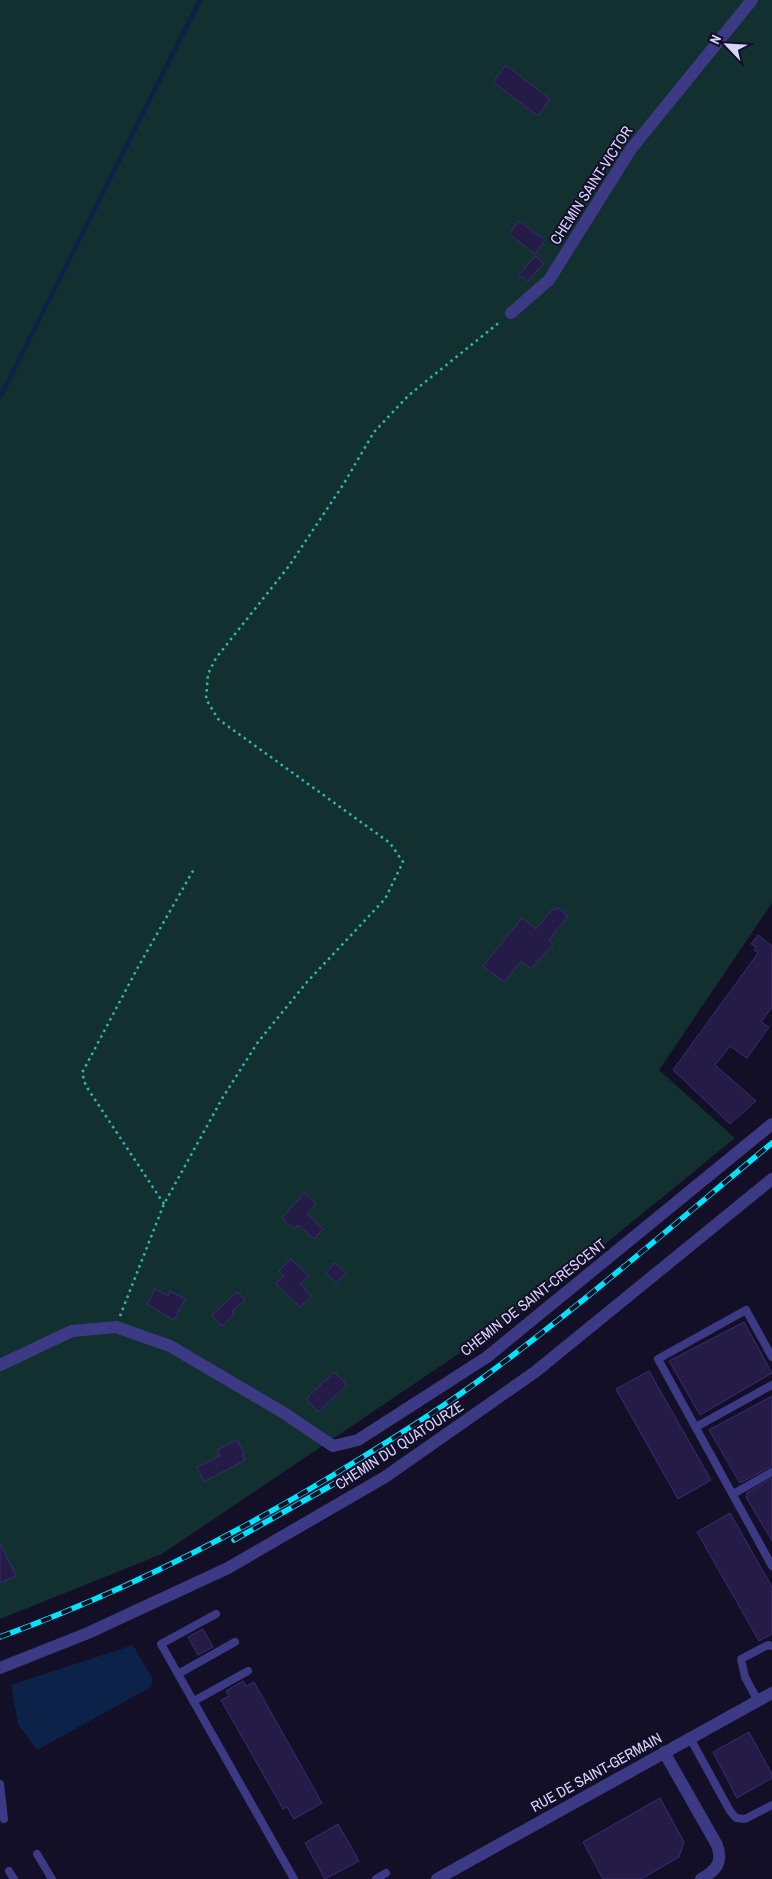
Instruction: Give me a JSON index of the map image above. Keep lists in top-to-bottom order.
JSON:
{
  "streets": {
    "street": [
      "CHEMIN SAINT-VICTOR",
      "CHEMIN DE SAINT-CRESCENT",
      "CHEMIN DU QUATOURZE",
      "RUE DE SAINT-GERMAIN"
    ]
  },
  "north": "top left"
}
